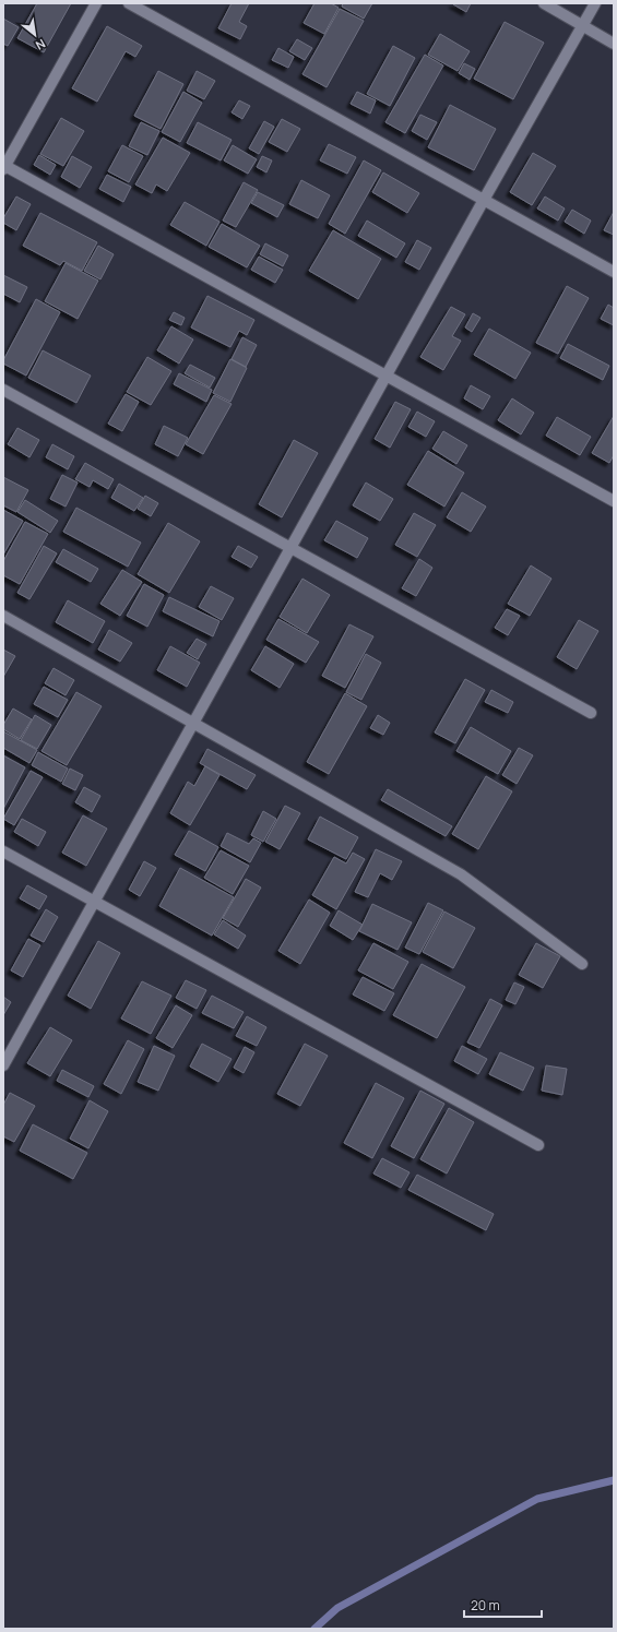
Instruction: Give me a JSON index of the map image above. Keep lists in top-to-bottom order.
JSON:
{
  "scale_bar": "20 m",
  "north": "bottom right"
}
